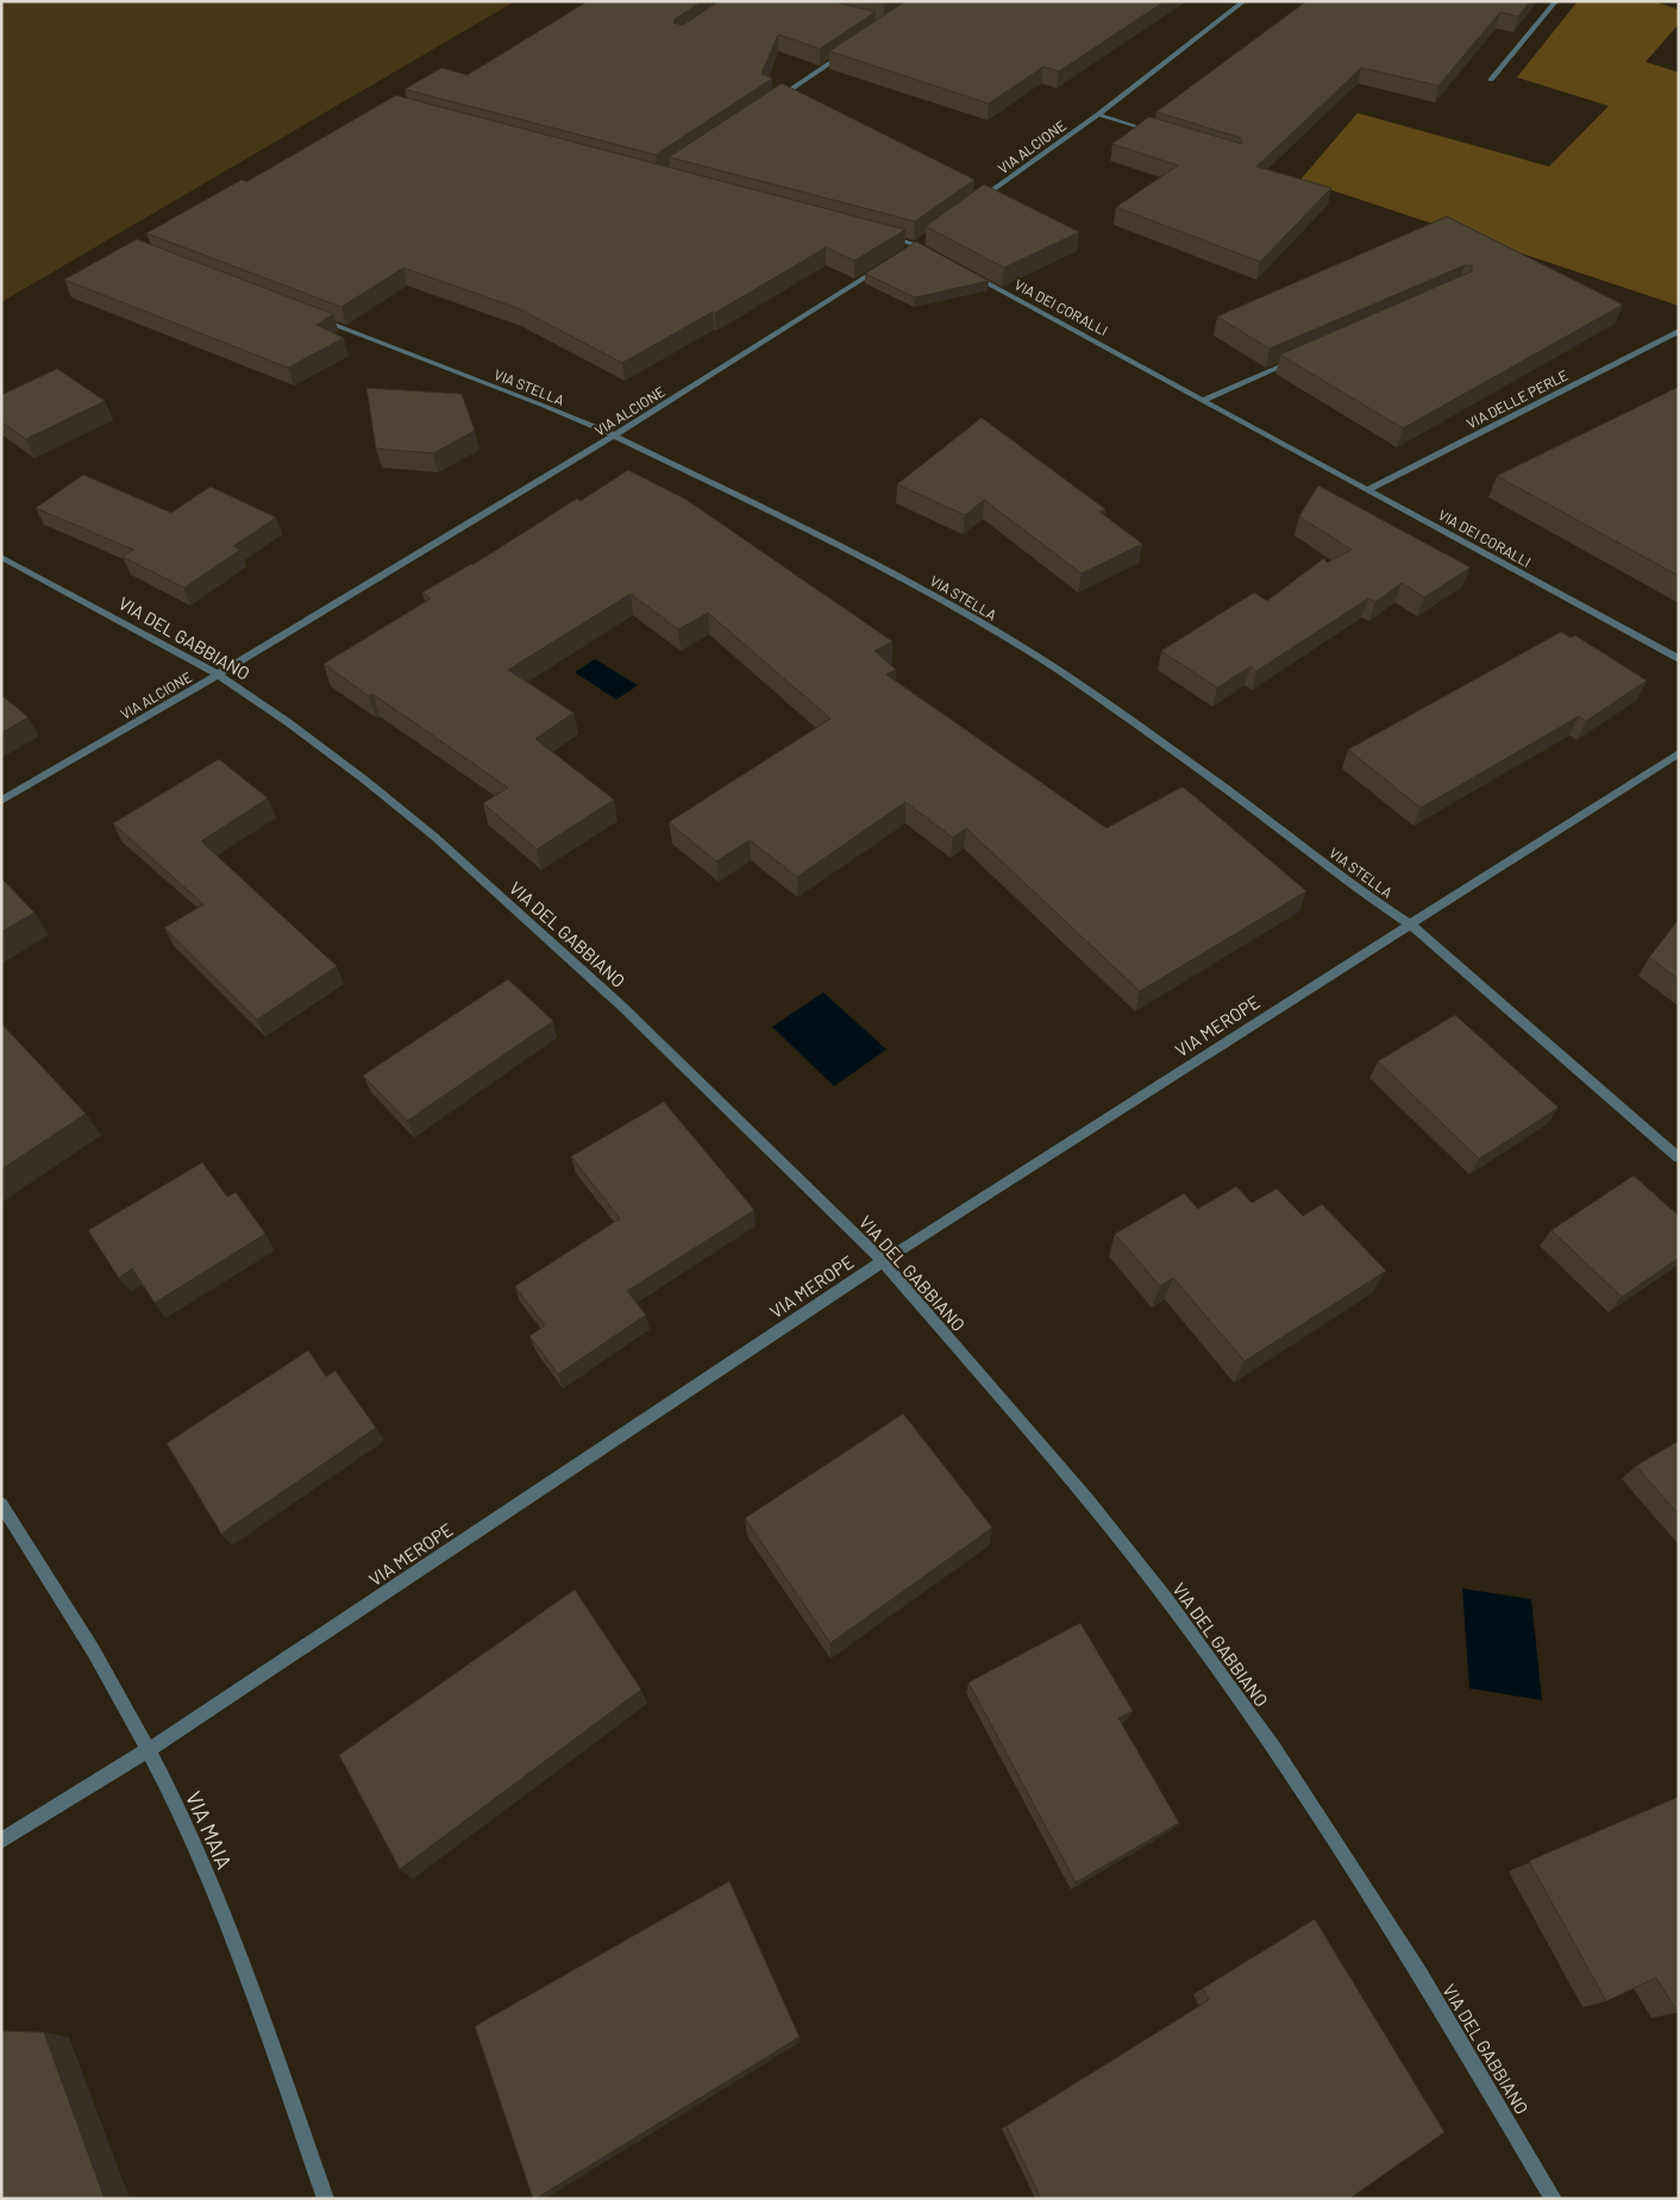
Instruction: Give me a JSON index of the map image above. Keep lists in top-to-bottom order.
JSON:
{
  "streets": {
    "street": [
      "VIA ALCIONE",
      "VIA DEI CORALLI",
      "VIA STELLA",
      "VIA DELLE PERLE",
      "VIA DEL GABBIANO",
      "VIA MEROPE",
      "VIA MAIA"
    ]
  },
  "crossings": [
    ["VIA ALCIONE", "VIA STELLA"],
    ["VIA ALCIONE", "VIA DEL GABBIANO"],
    ["VIA DEI CORALLI", "VIA DELLE PERLE"],
    ["VIA STELLA", "VIA MEROPE"],
    ["VIA DEL GABBIANO", "VIA MEROPE"],
    ["VIA MEROPE", "VIA MAIA"]
  ]
}
